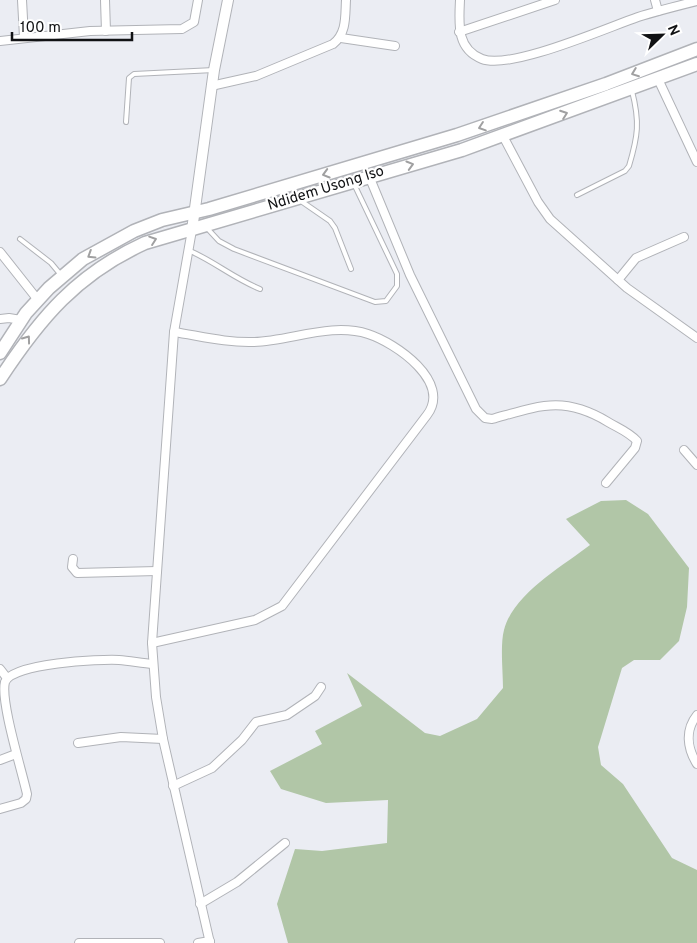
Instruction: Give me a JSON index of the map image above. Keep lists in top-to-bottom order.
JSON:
{
  "streets": {
    "highway": ["Ndidem Usong Iso"]
  },
  "scale_bar": "100 m",
  "north": "top right"
}
